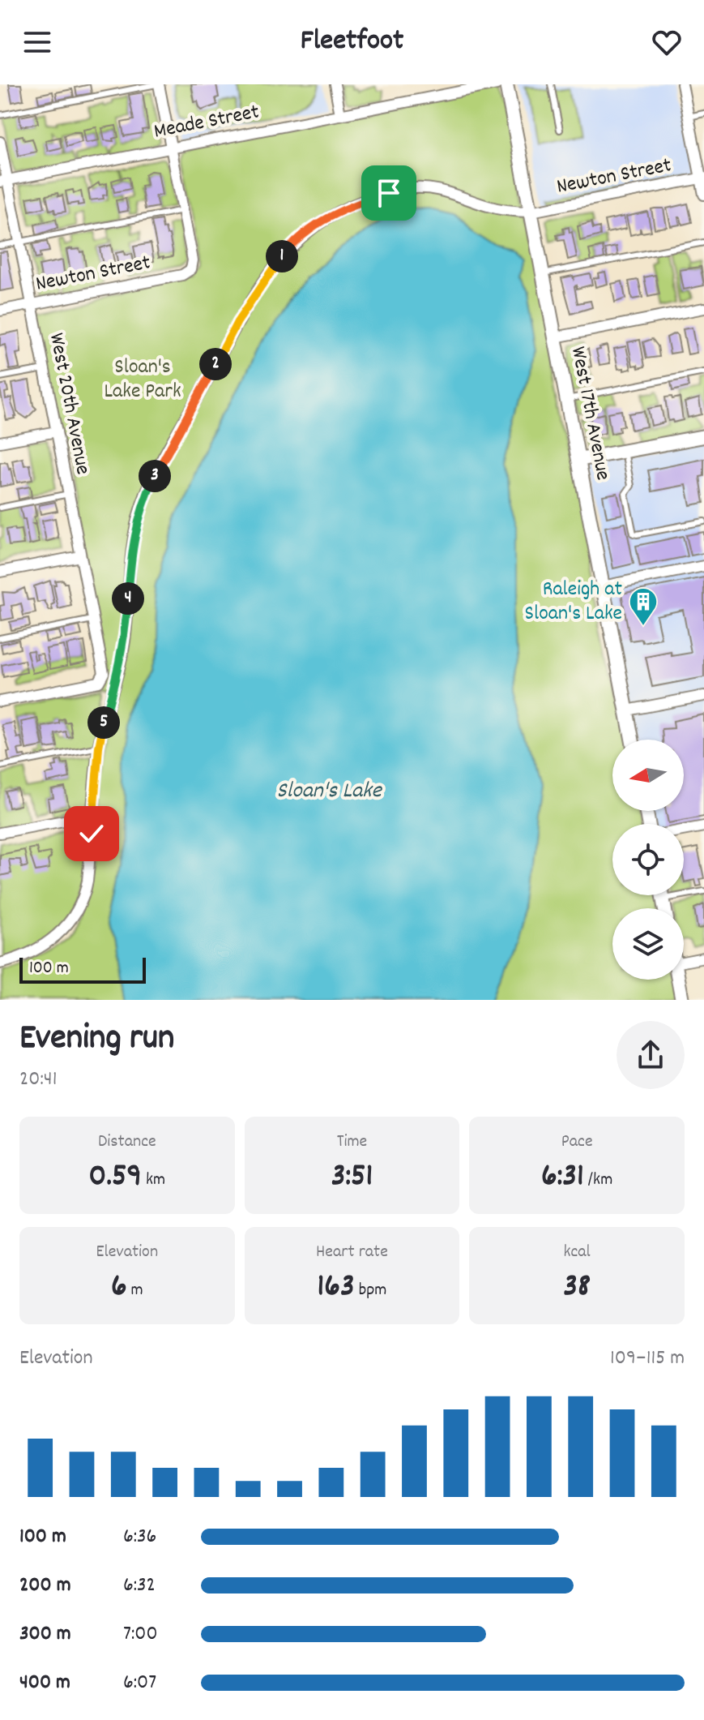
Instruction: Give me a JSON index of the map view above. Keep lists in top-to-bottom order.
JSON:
{
  "streets": {
    "street": [
      "Meade Street",
      "Newton Street",
      "West 20th Avenue",
      "West 17th Avenue"
    ]
  },
  "crossings": [
    ["Meade Street", "West 20th Avenue"],
    ["Newton Street", "West 20th Avenue"],
    ["Newton Street", "West 17th Avenue"]
  ],
  "water": ["Sloan's Lake"],
  "parks": ["Sloan's Lake Park"],
  "places": {
    "building": ["Raleigh at Sloan's Lake"]
  },
  "scale_bar": "100 m",
  "north": "left",
  "page": {
    "header": "Fleetfoot",
    "pins": [
      "1",
      "2",
      "3",
      "4",
      "5"
    ],
    "scale": "100 m",
    "heading": ["Evening run", "20:41"],
    "stats": [
      ["Distance", "0.59 km"],
      ["Time", "3:51"],
      ["Pace", "6:31 /km"],
      ["Elevation", "6 m"],
      ["Heart rate", "163 bpm"],
      ["kcal", "38"]
    ],
    "chart": ["Elevation", "109–115 m"],
    "list": [
      {
        "name": "100 m",
        "note": "6:36"
      },
      {
        "name": "200 m",
        "note": "6:32"
      },
      {
        "name": "300 m",
        "note": "7:00"
      },
      {
        "name": "400 m",
        "note": "6:07"
      }
    ]
  }
}
